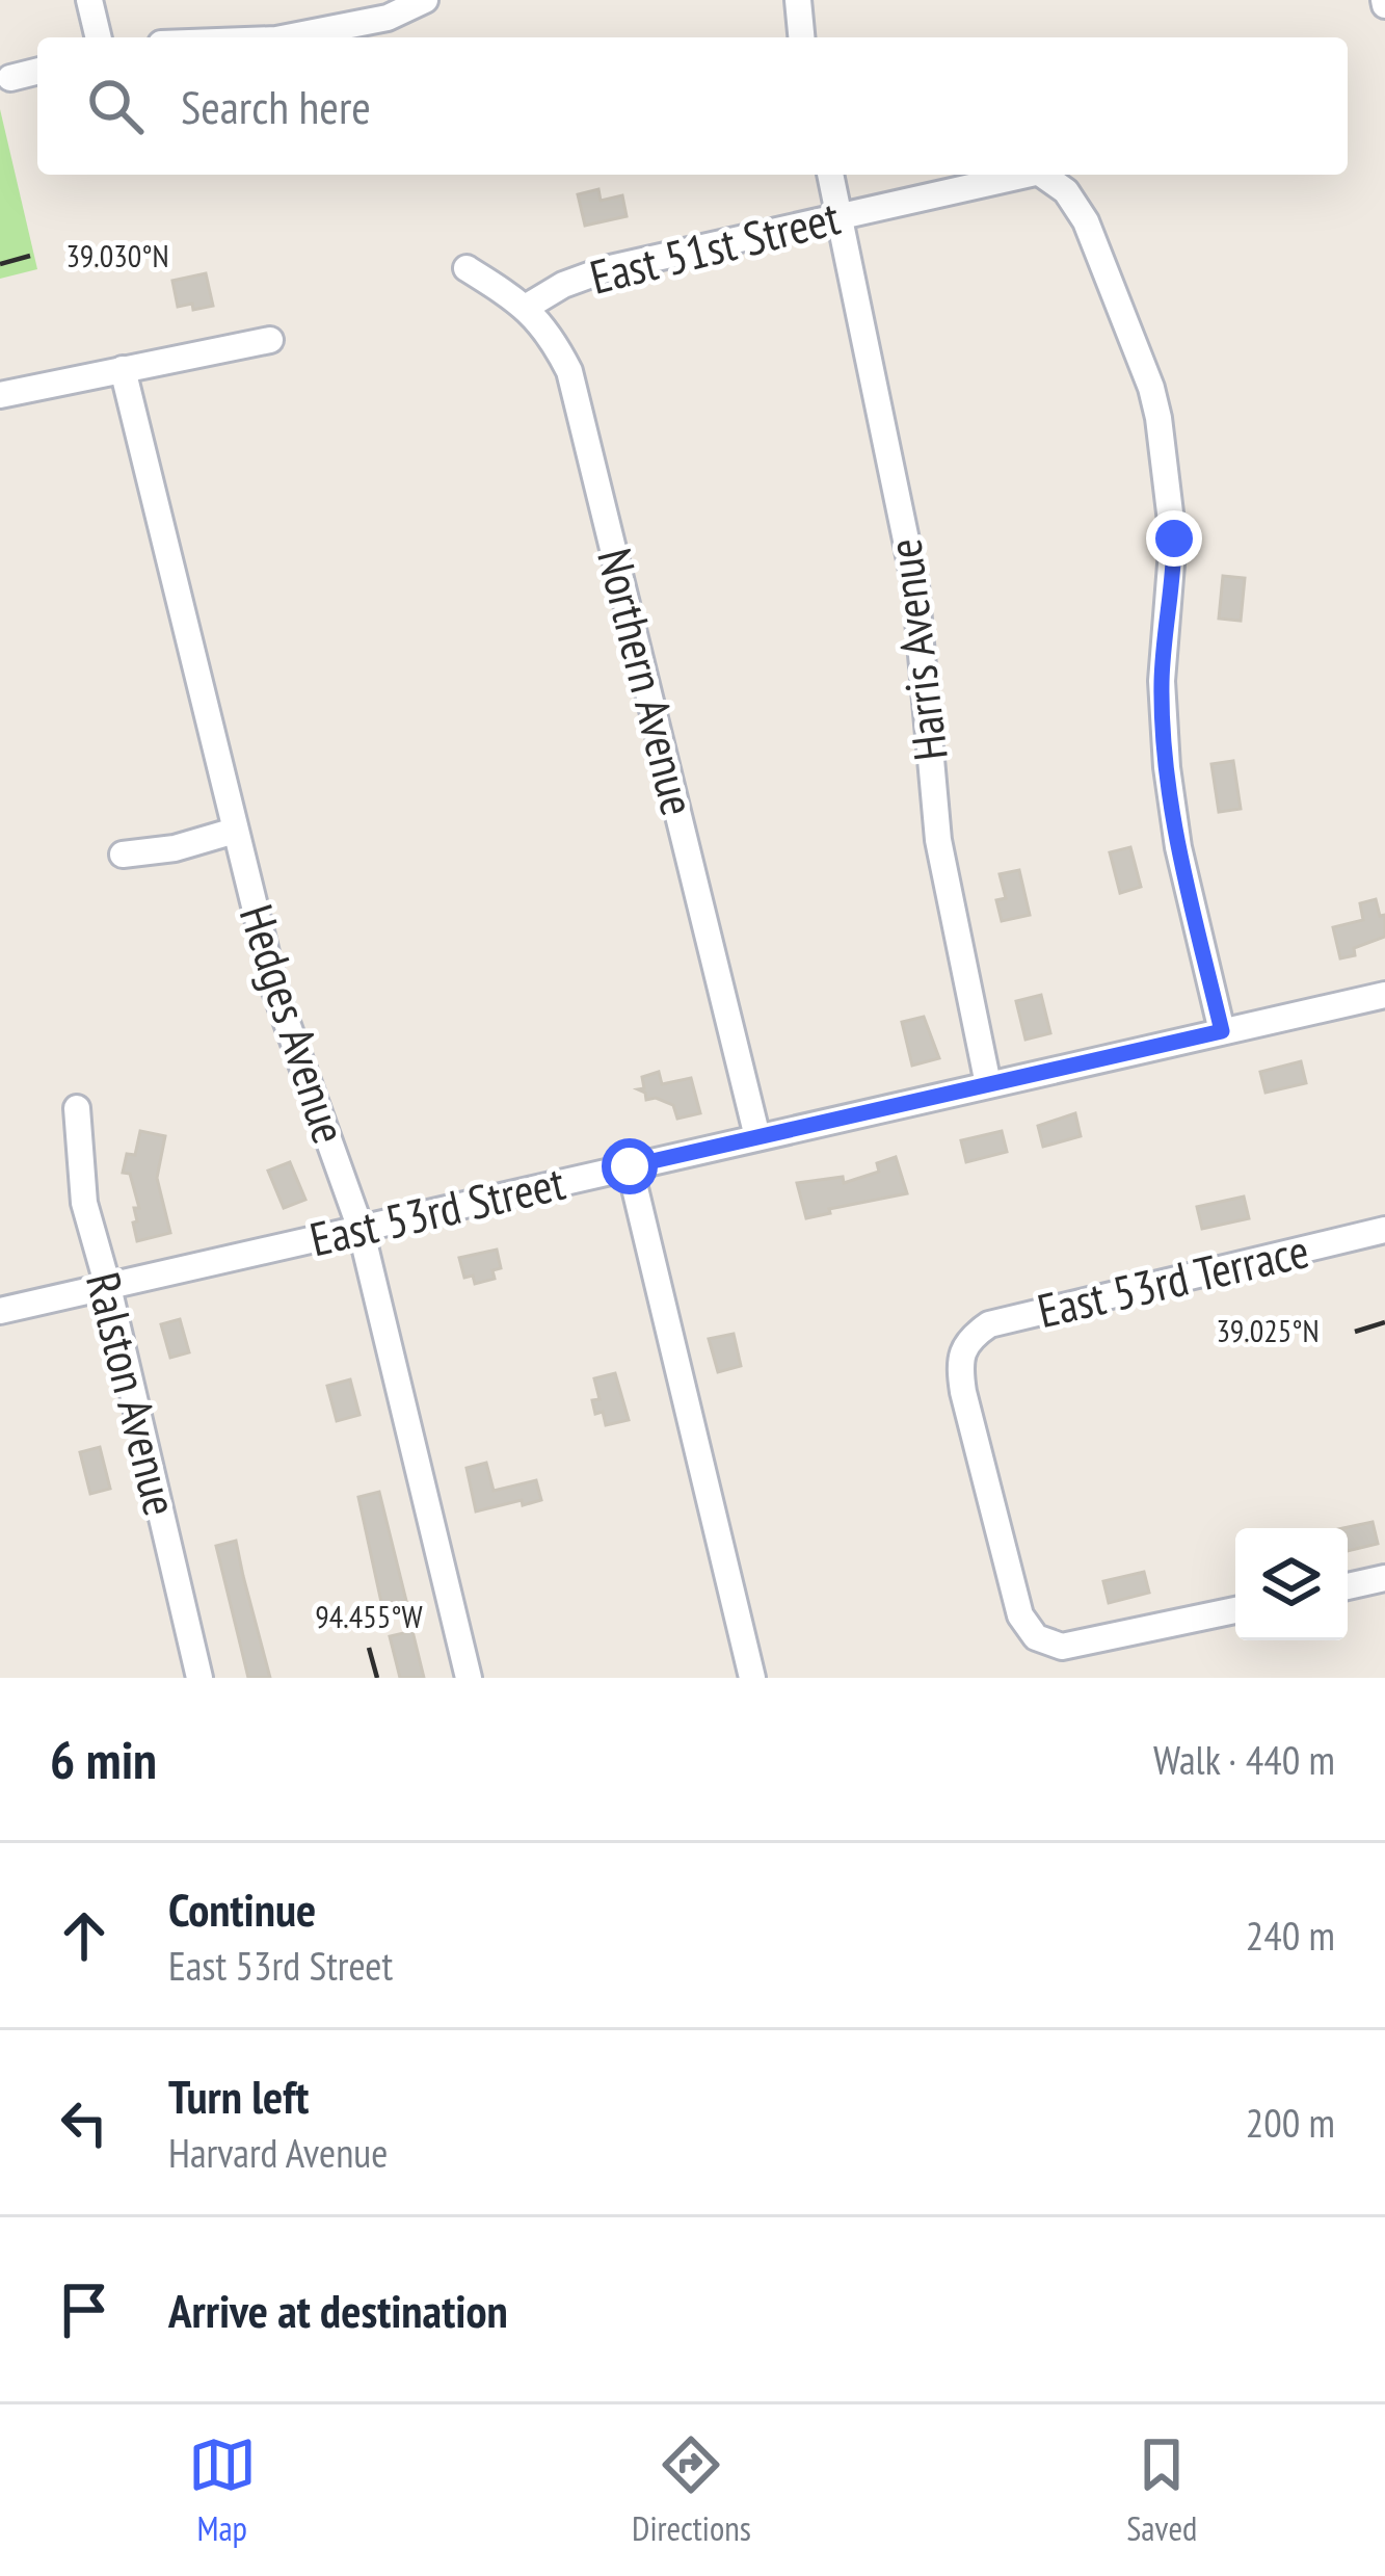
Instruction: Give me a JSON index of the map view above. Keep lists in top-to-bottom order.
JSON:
{
  "streets": {
    "street": [
      "East 51st Street",
      "Harris Avenue",
      "Northern Avenue",
      "Hedges Avenue",
      "East 53rd Street",
      "East 53rd Terrace",
      "Ralston Avenue"
    ]
  },
  "crossings": [
    ["East 51st Street", "Harris Avenue"],
    ["East 51st Street", "Northern Avenue"],
    ["Harris Avenue", "East 53rd Street"],
    ["Northern Avenue", "East 53rd Street"],
    ["Hedges Avenue", "East 53rd Street"],
    ["East 53rd Street", "Ralston Avenue"]
  ],
  "page": {
    "search": "Search here",
    "heading": ["6 min", "Walk · 440 m"],
    "list": [
      ["Continue", "East 53rd Street", "240 m"],
      ["Turn left", "Harvard Avenue", "200 m"],
      "Arrive at destination"
    ],
    "nav": ["Map", "Directions", "Saved"]
  },
  "coordinates": ["39.030°N", "39.025°N", "94.455°W"]
}
